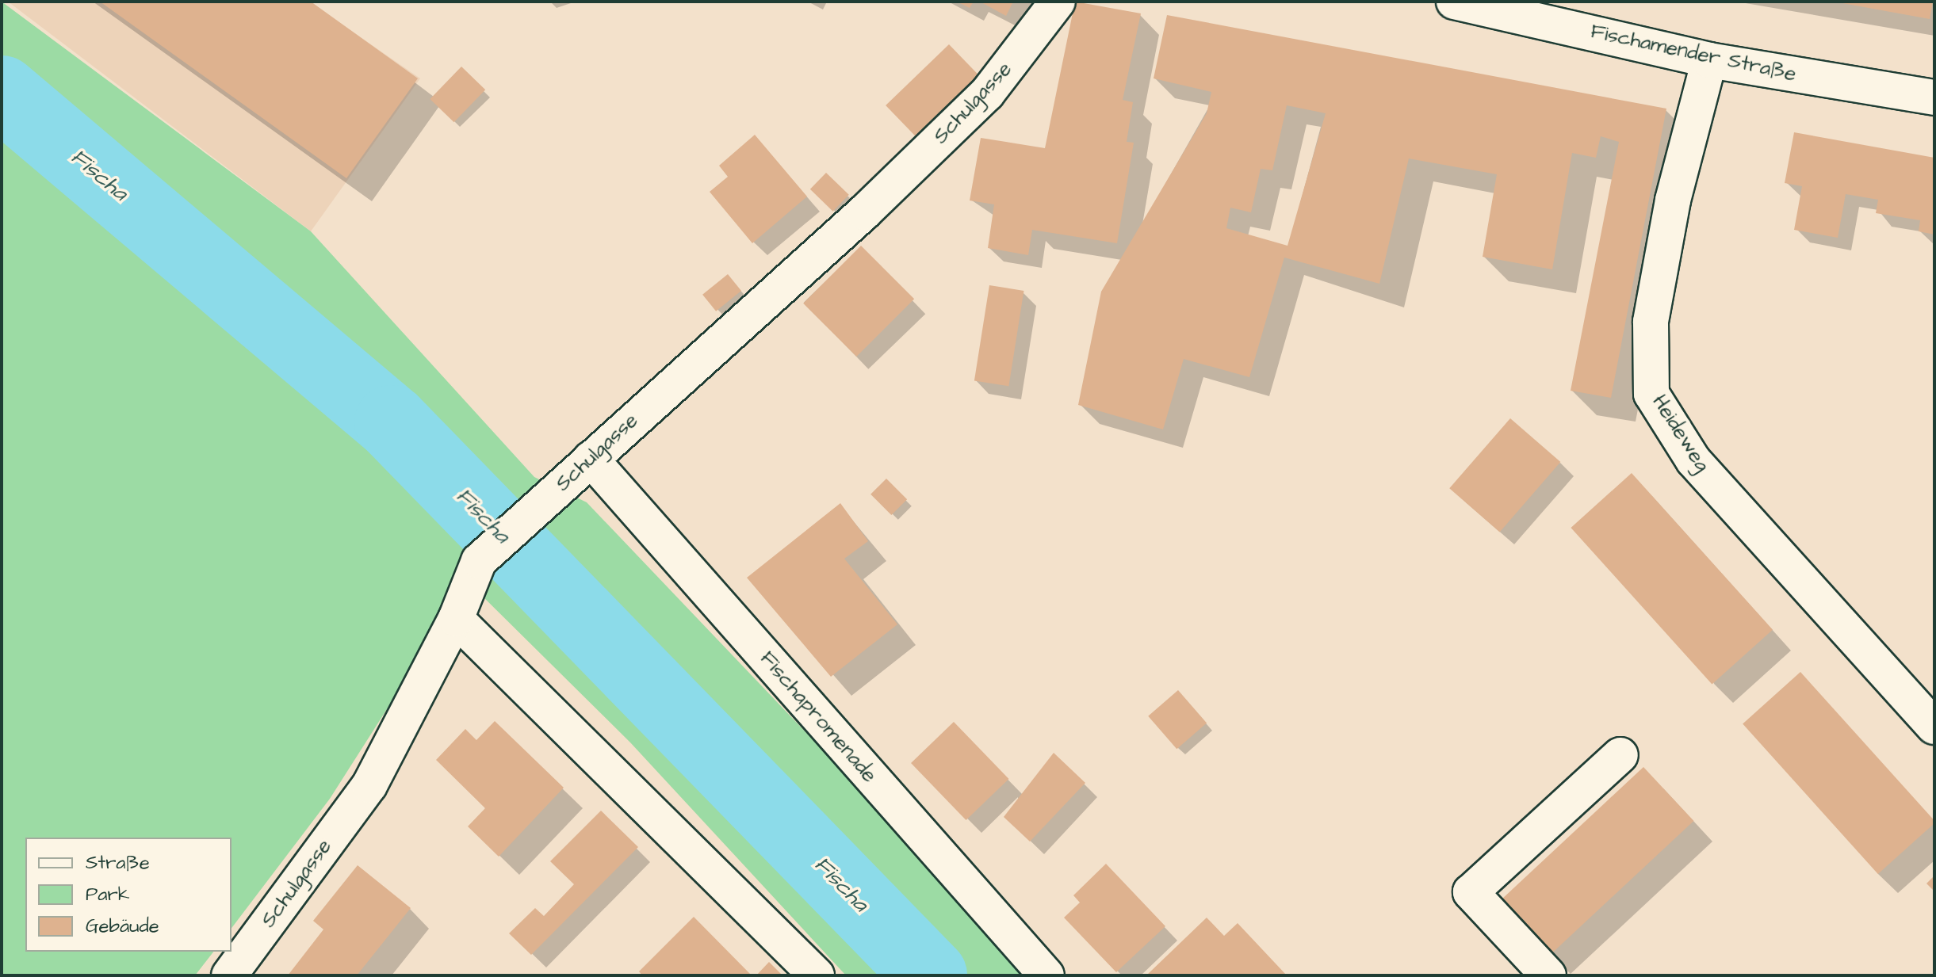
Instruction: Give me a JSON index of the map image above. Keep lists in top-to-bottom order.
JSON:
{
  "streets": {
    "street": [
      "Fischamender Straße",
      "Schulgasse",
      "Heideweg",
      "Fischapromenade"
    ]
  },
  "crossings": [
    ["Fischamender Straße", "Heideweg"],
    ["Schulgasse", "Fischapromenade"]
  ],
  "water": ["Fischa"],
  "legend": ["Straße", "Park", "Gebäude"]
}
